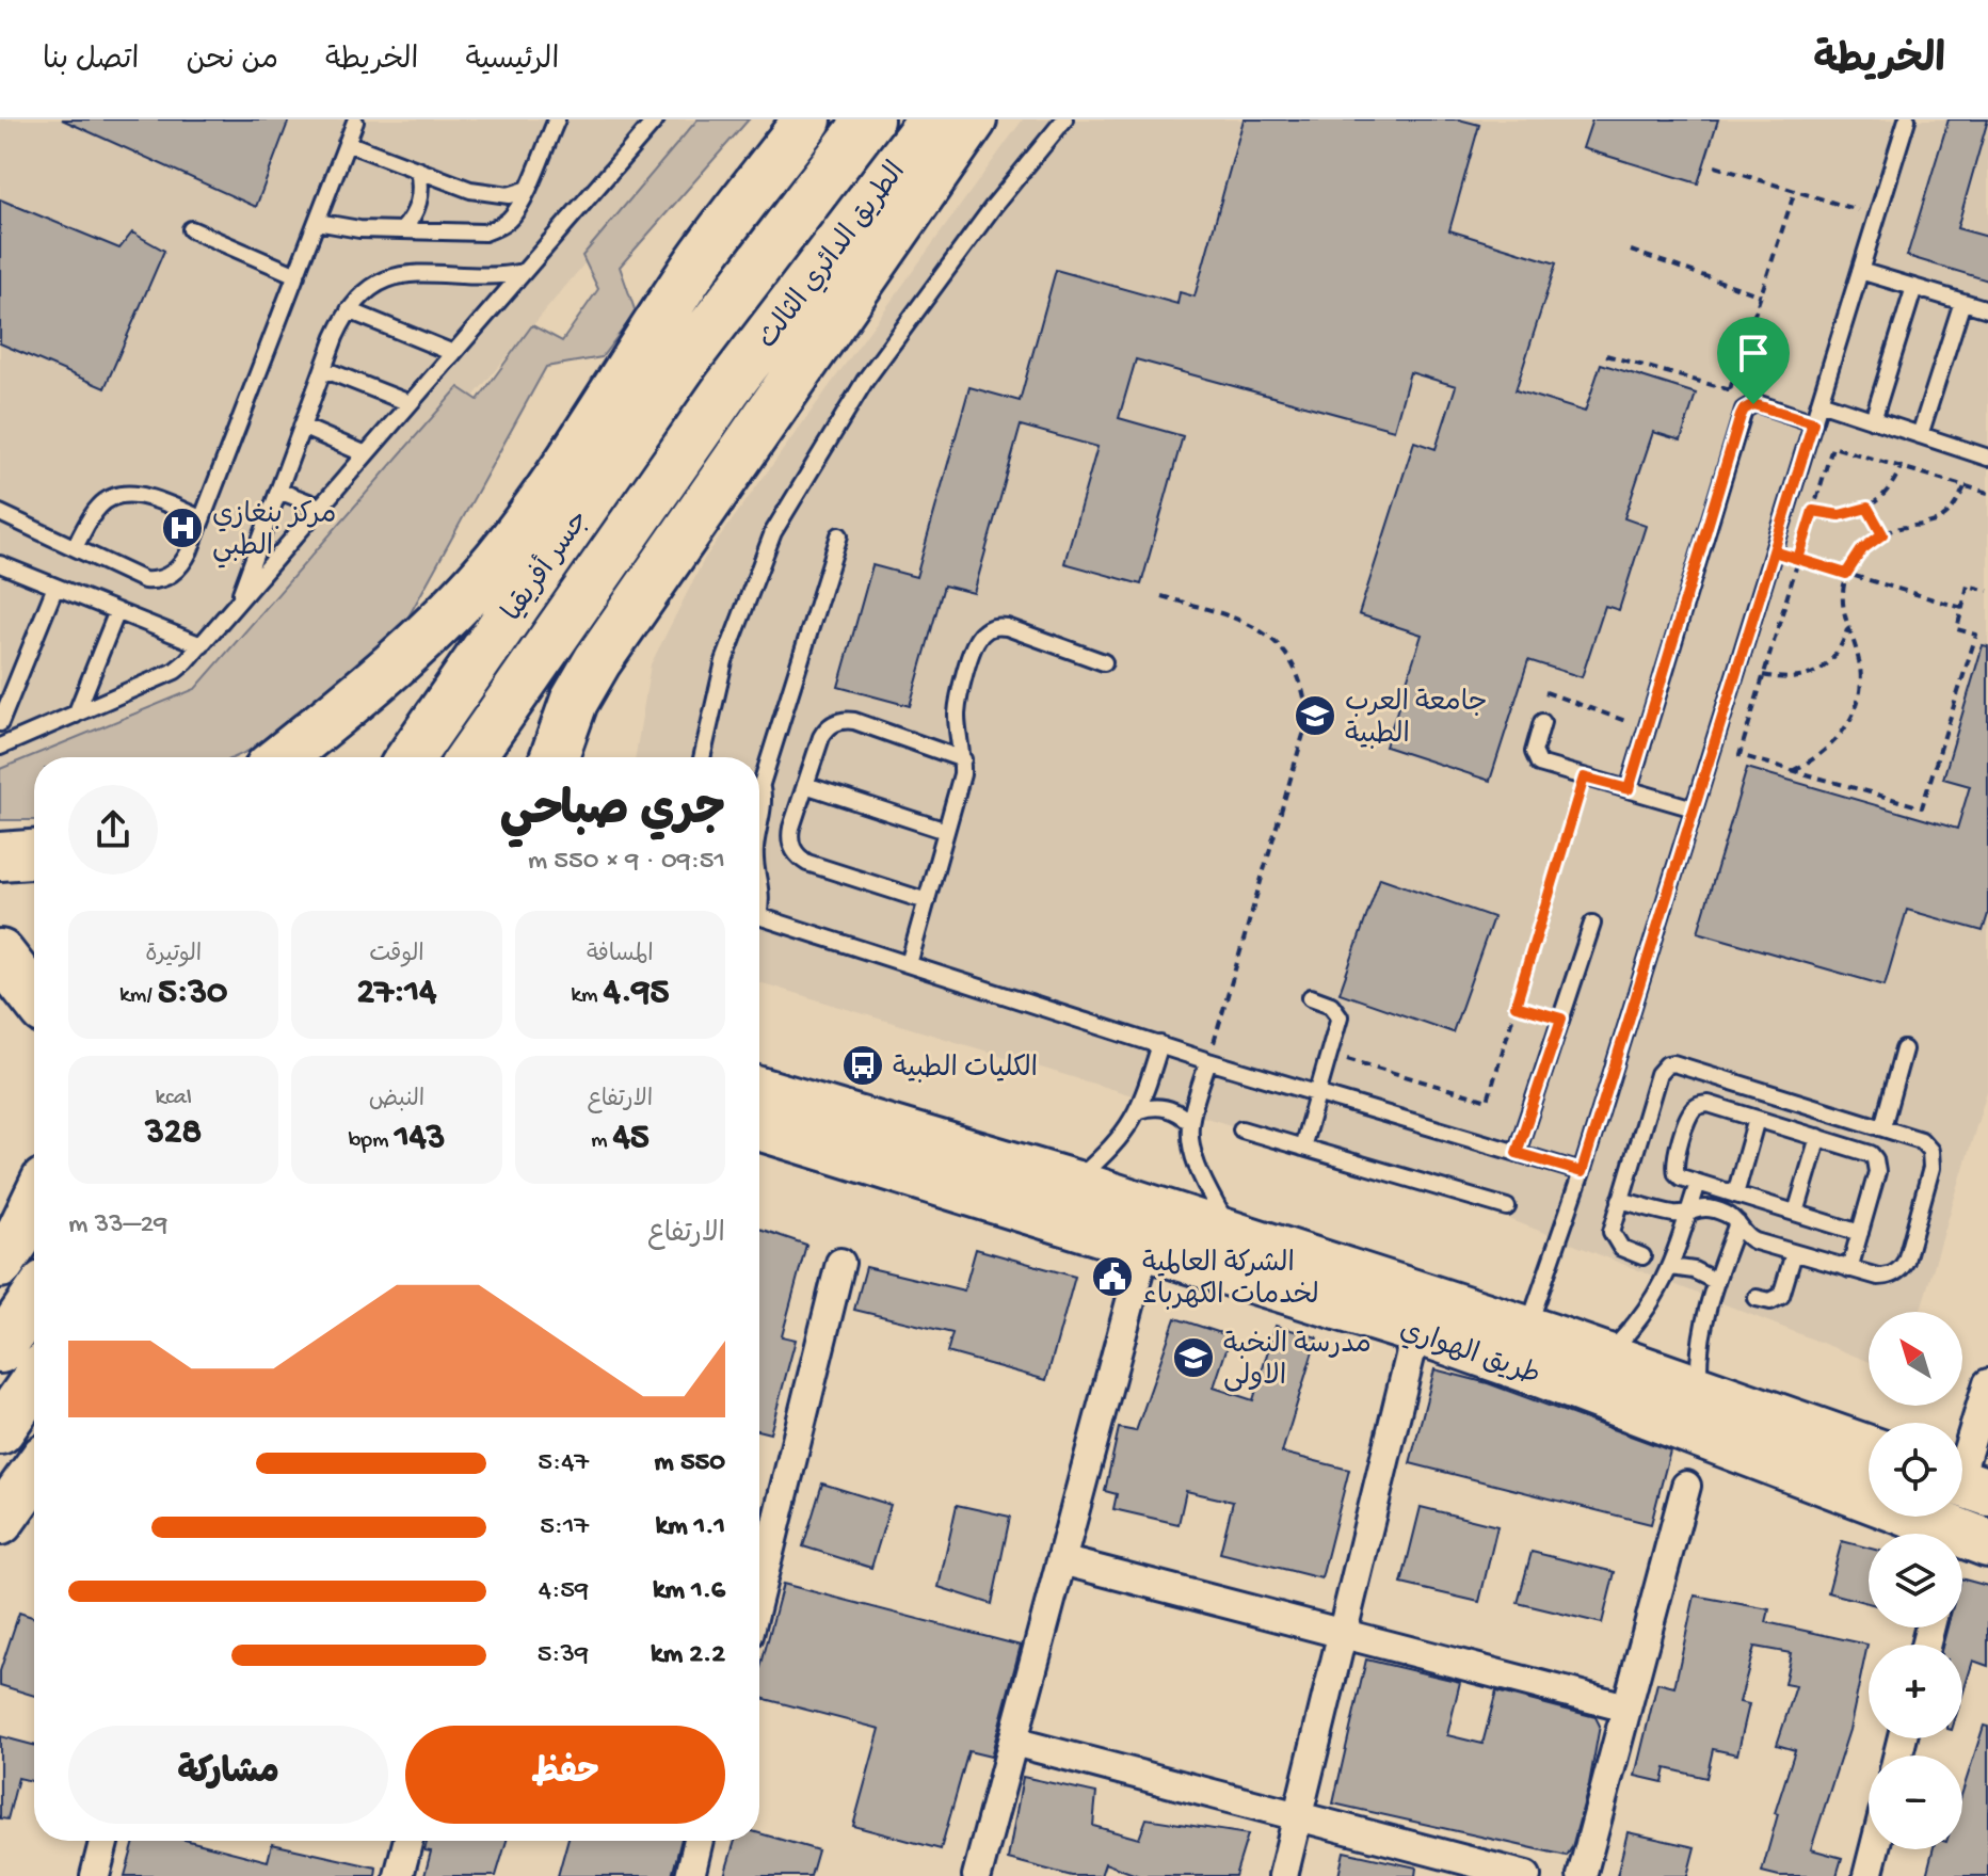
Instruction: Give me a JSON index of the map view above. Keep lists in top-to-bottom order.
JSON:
{
  "streets": {
    "highway": ["الطريق الدائري الثالث", "جسر أفريقيا", "طريق الهواري"]
  },
  "crossings": [
    ["الطريق الدائري الثالث", "جسر أفريقيا"]
  ],
  "places": {
    "hospital": ["مركز بنغازي الطبي"],
    "school or university": ["جامعة العرب الطبية", "مدرسة النخبة الاولى"],
    "bus stop": ["الكليات الطبية"],
    "public building": ["الشركة العالمية لخدمات الكهرباء"]
  },
  "north": "top left",
  "page": {
    "header": "الخريطة",
    "nav": [
      "الرئيسية",
      "الخريطة",
      "من نحن",
      "اتصل بنا"
    ],
    "heading": ["جري صباحي", "09:51 · 9 × 550 m"],
    "stats": [
      ["المسافة", "4.95 km"],
      ["الوقت", "27:14"],
      ["الوتيرة", "5:30 /km"],
      ["الارتفاع", "45 m"],
      ["النبض", "143 bpm"],
      ["kcal", "328"]
    ],
    "chart": ["الارتفاع", "29–33 m"],
    "map_buttons": ["+", "−"],
    "list": [
      {
        "name": "550 m",
        "note": "5:47"
      },
      {
        "name": "1.1 km",
        "note": "5:17"
      },
      {
        "name": "1.6 km",
        "note": "4:59"
      },
      {
        "name": "2.2 km",
        "note": "5:39"
      }
    ],
    "buttons": ["حفظ", "مشاركة"]
  }
}
